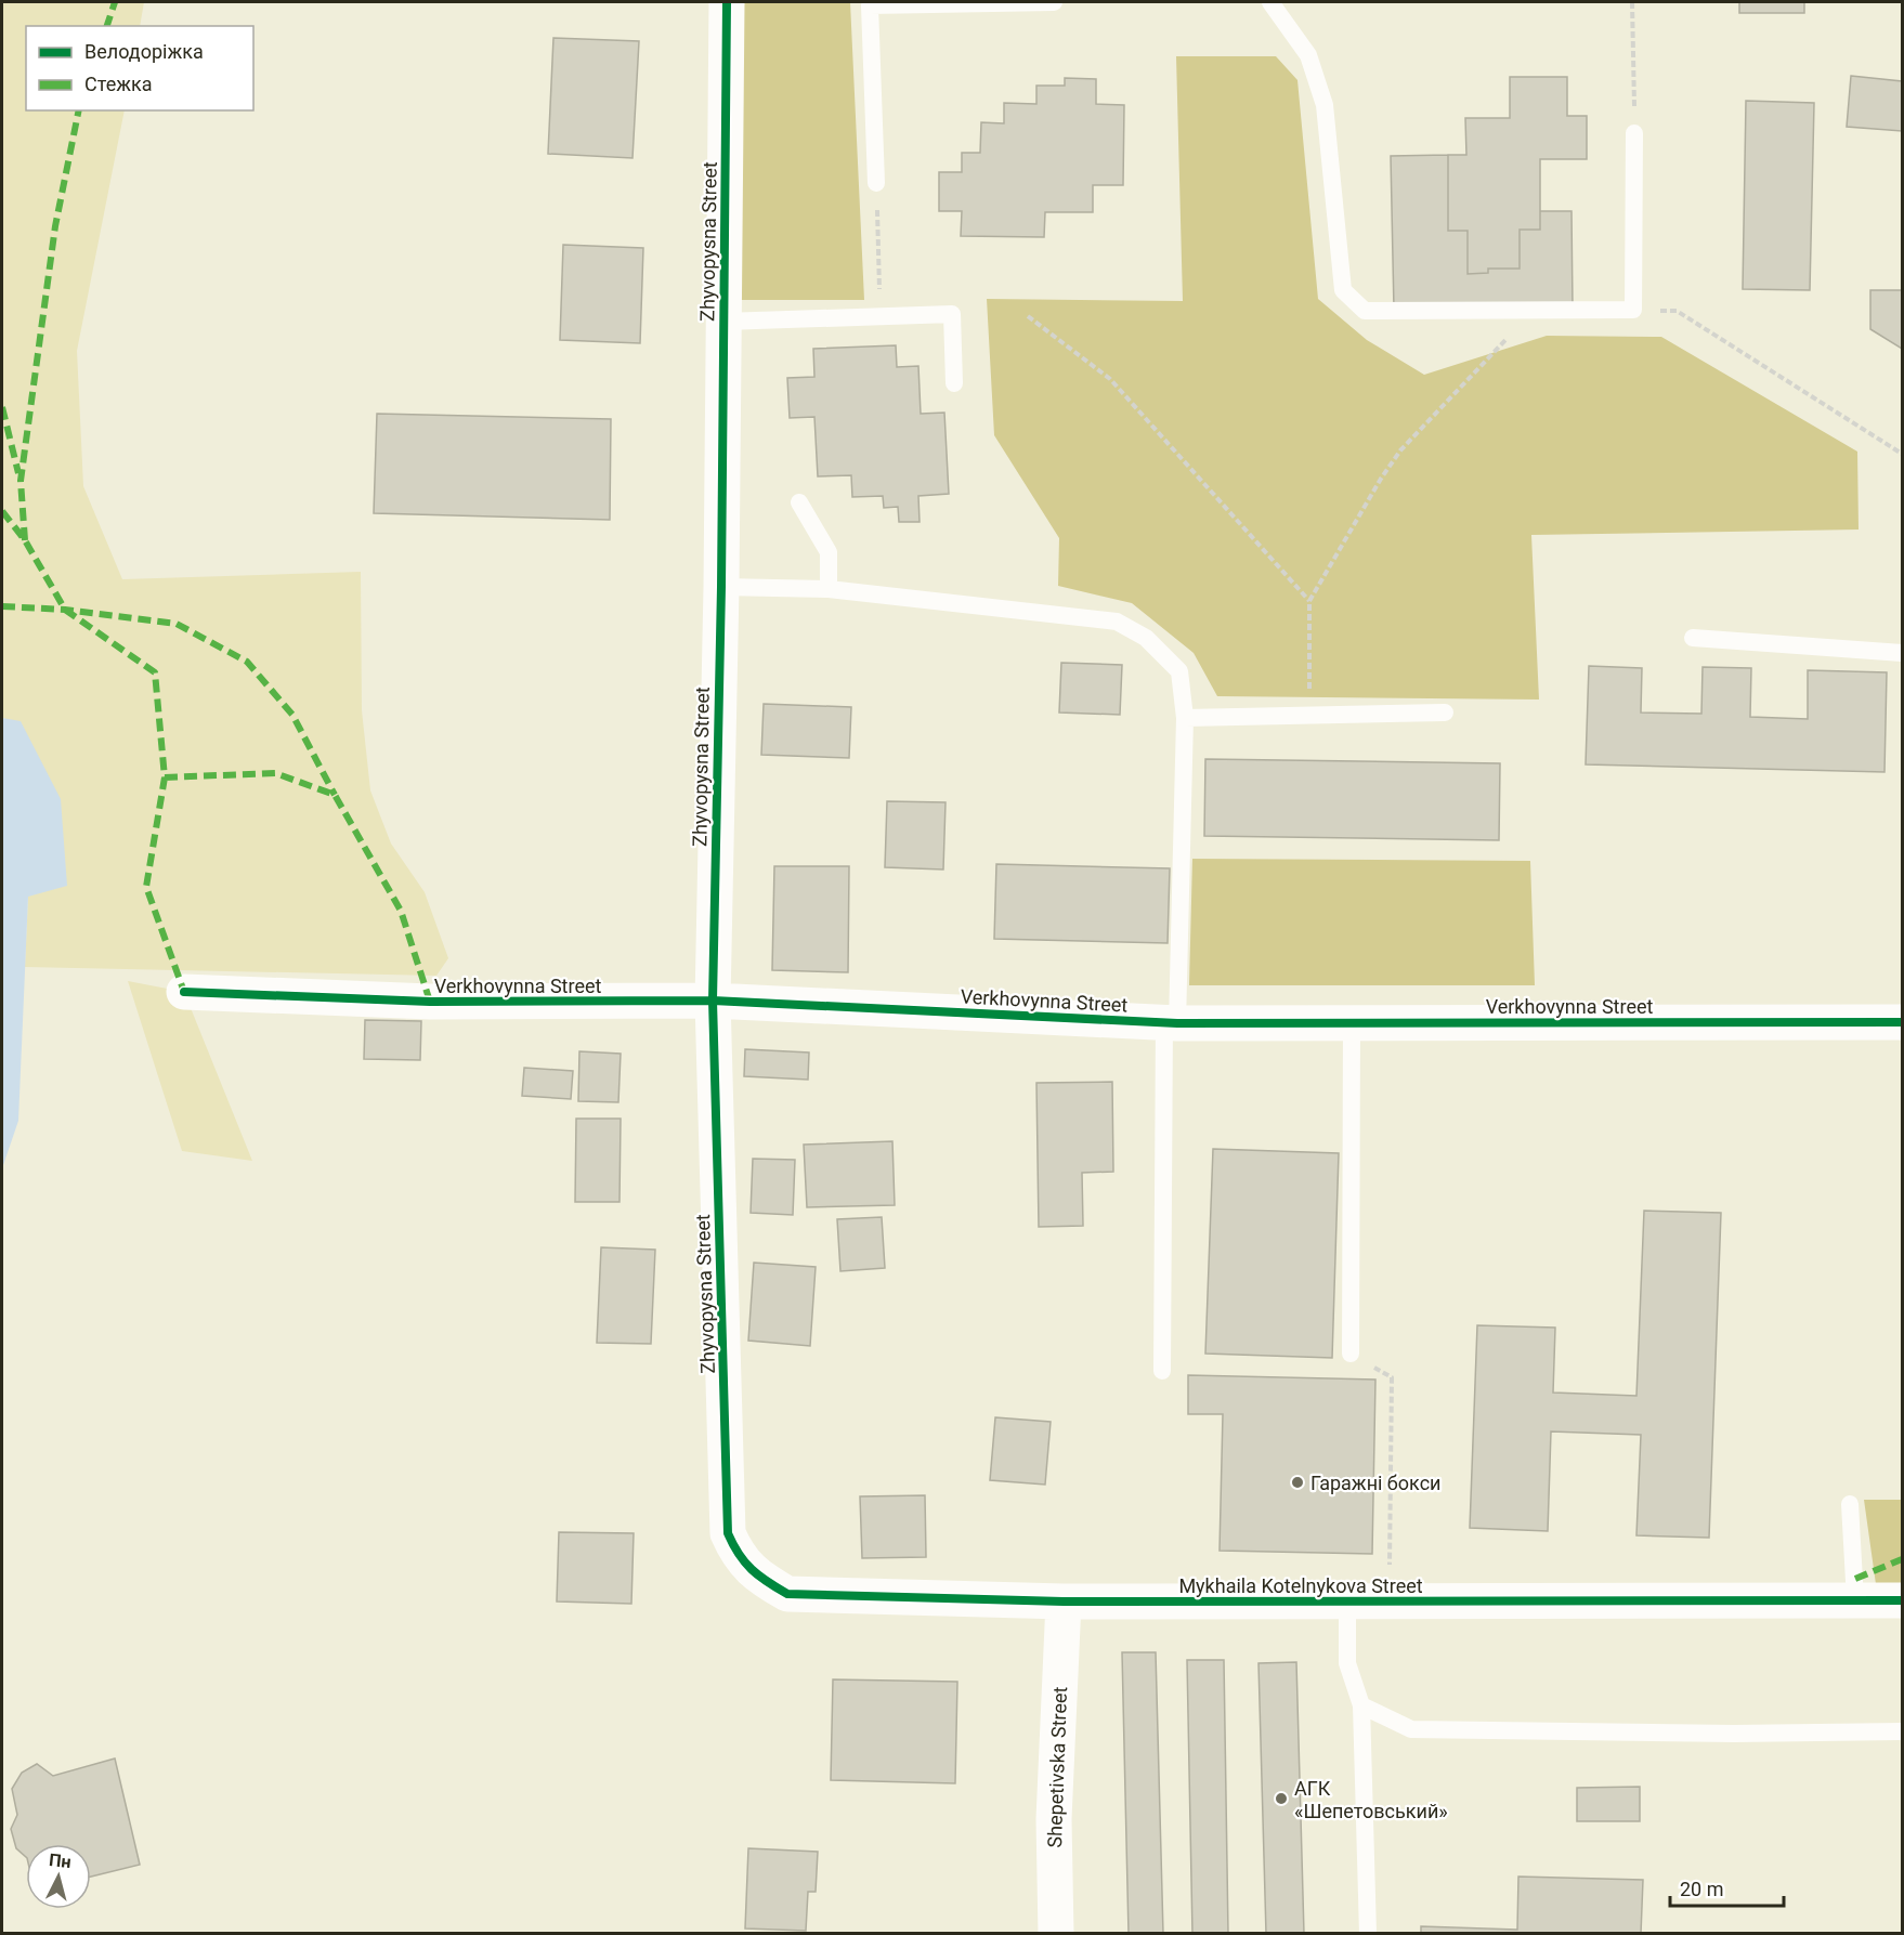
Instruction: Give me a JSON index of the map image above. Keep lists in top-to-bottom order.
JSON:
{
  "streets": {
    "street": [
      "Zhyvopysna Street",
      "Verkhovynna Street",
      "Mykhaila Kotelnykova Street",
      "Shepetivska Street"
    ]
  },
  "crossings": [
    ["Zhyvopysna Street", "Verkhovynna Street"],
    ["Zhyvopysna Street", "Mykhaila Kotelnykova Street"],
    ["Mykhaila Kotelnykova Street", "Shepetivska Street"]
  ],
  "places": ["Гаражні бокси", "АГК «Шепетовський»"],
  "legend": ["Велодоріжка", "Стежка"],
  "scale_bar": "20 m",
  "north": "top"
}
